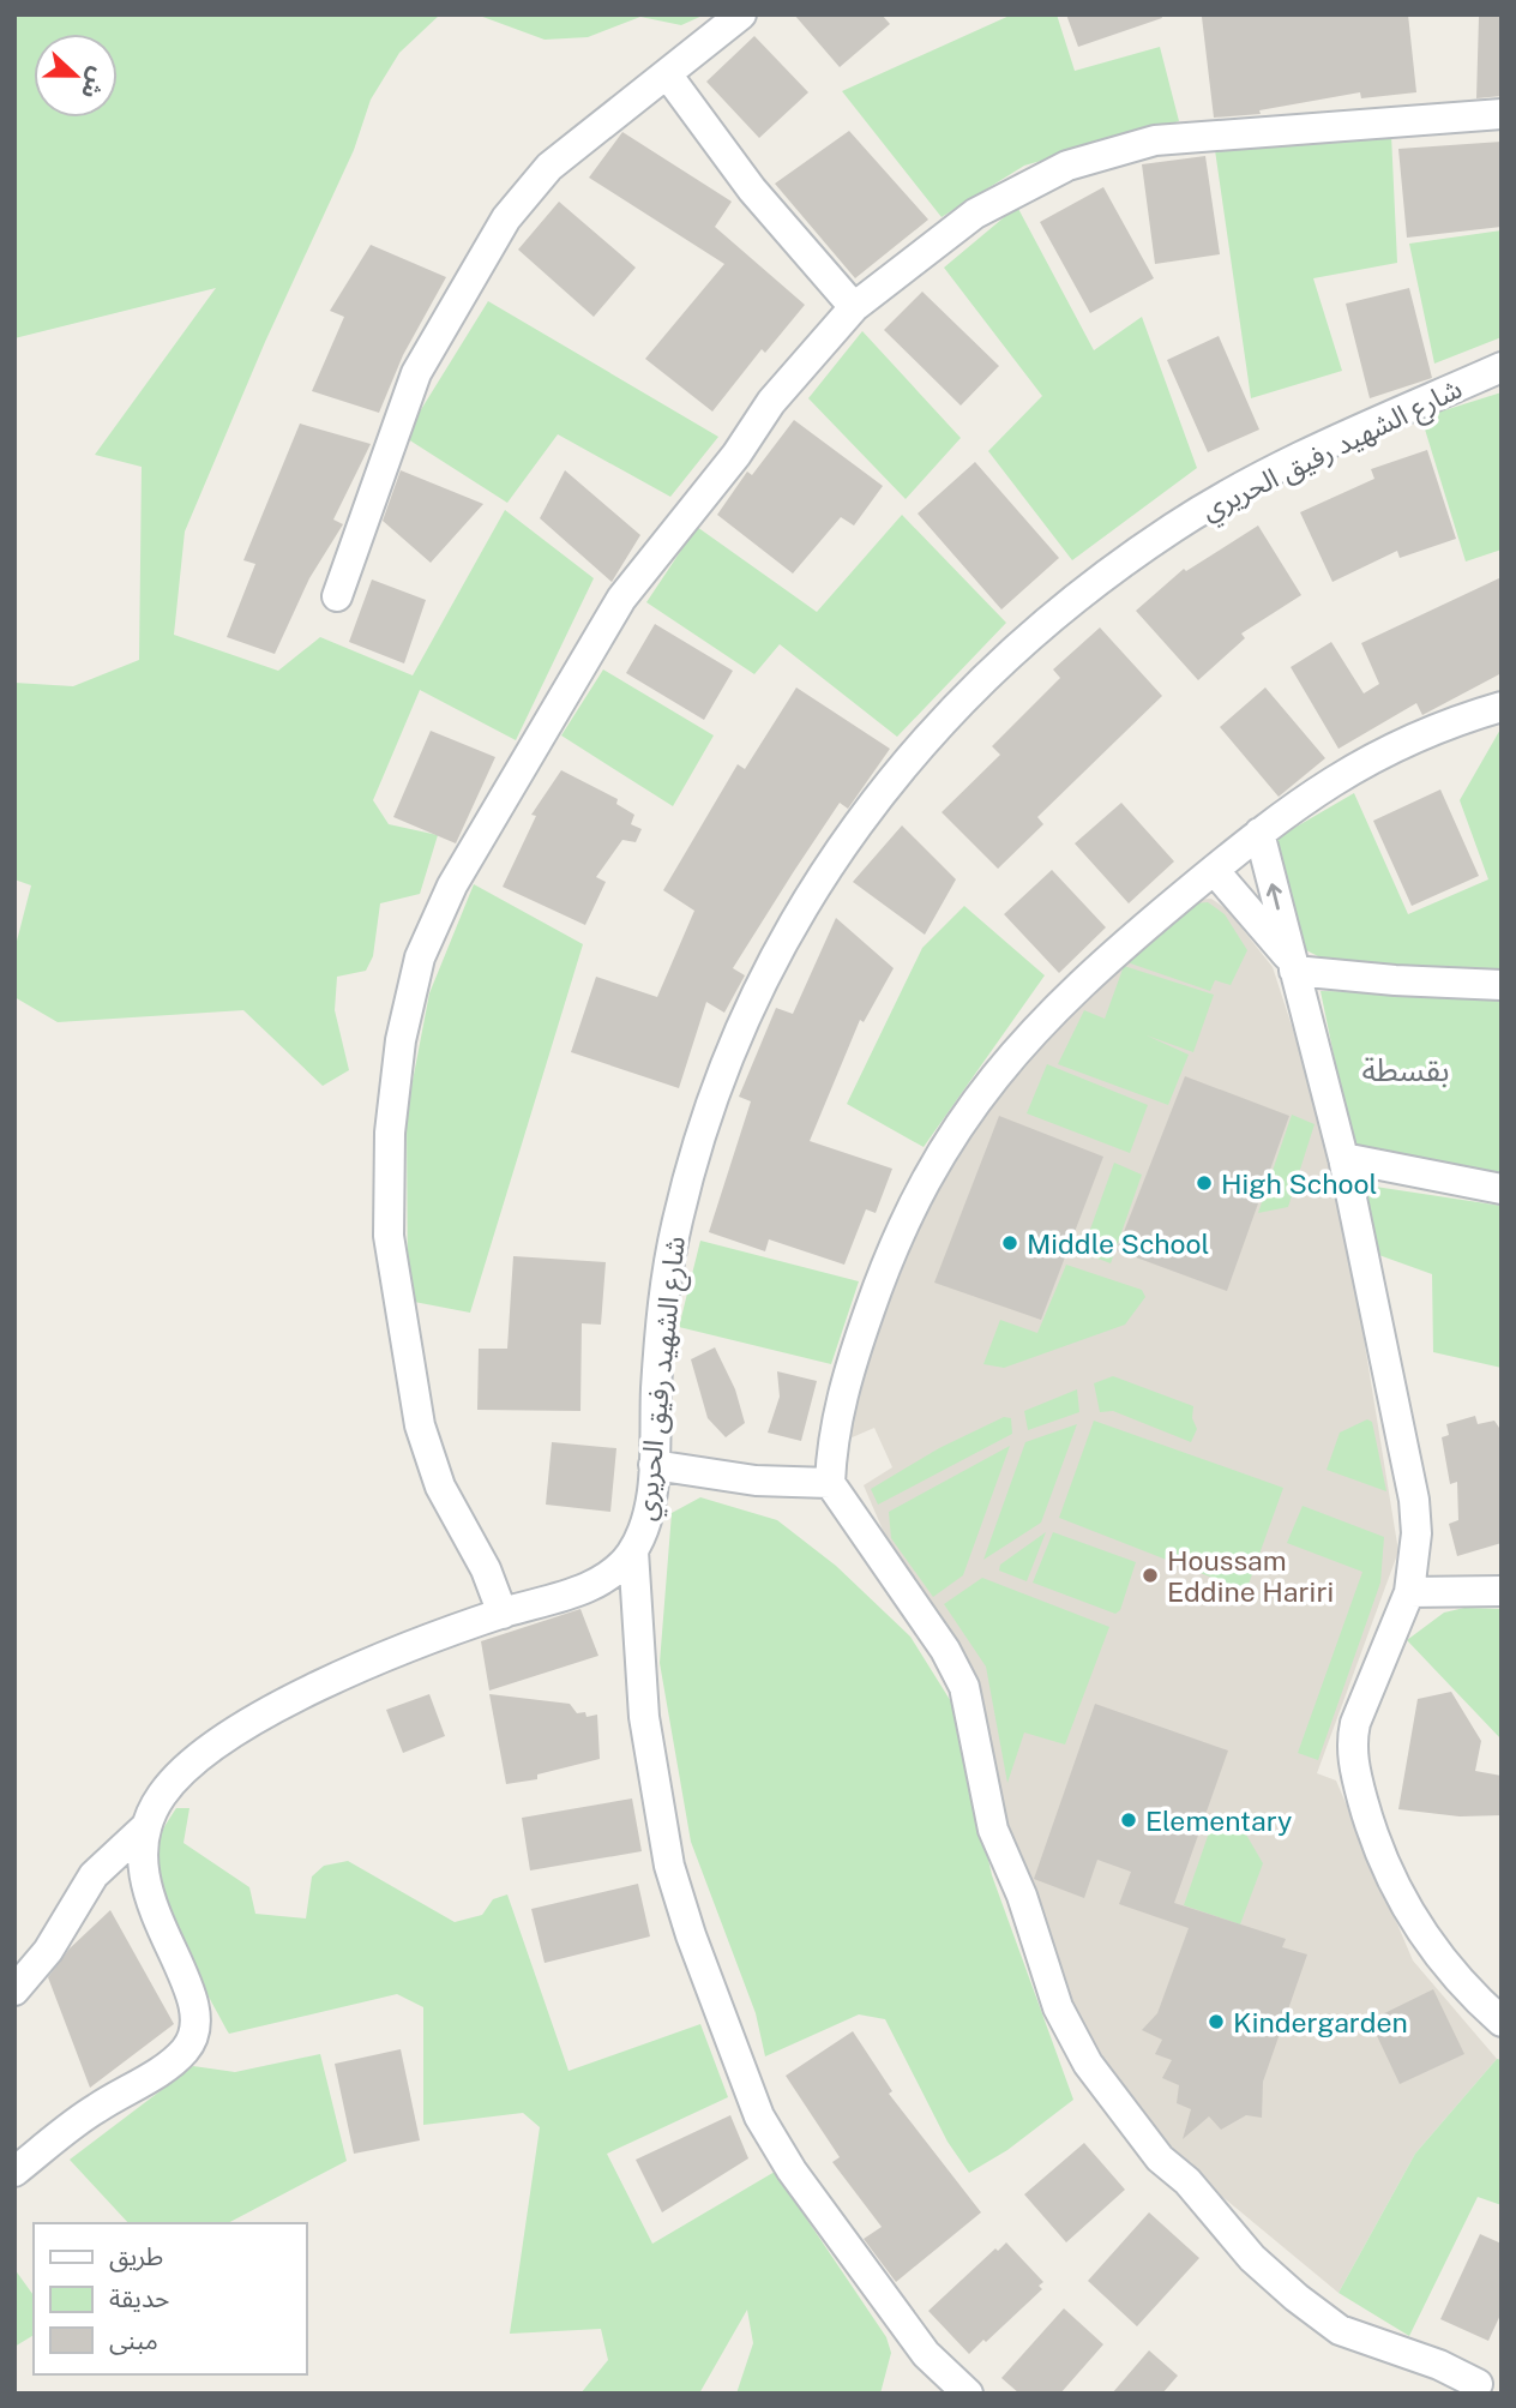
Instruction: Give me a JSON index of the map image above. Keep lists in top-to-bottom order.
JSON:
{
  "streets": {
    "street": ["شارع الشهيد رفيق الحريري"]
  },
  "districts": ["بقسطة"],
  "places": [
    "High School",
    "Middle School",
    "Houssam Eddine Hariri",
    "Elementary",
    "Kindergarden"
  ],
  "legend": ["طريق", "حديقة", "مبنى"],
  "north": "right"
}
